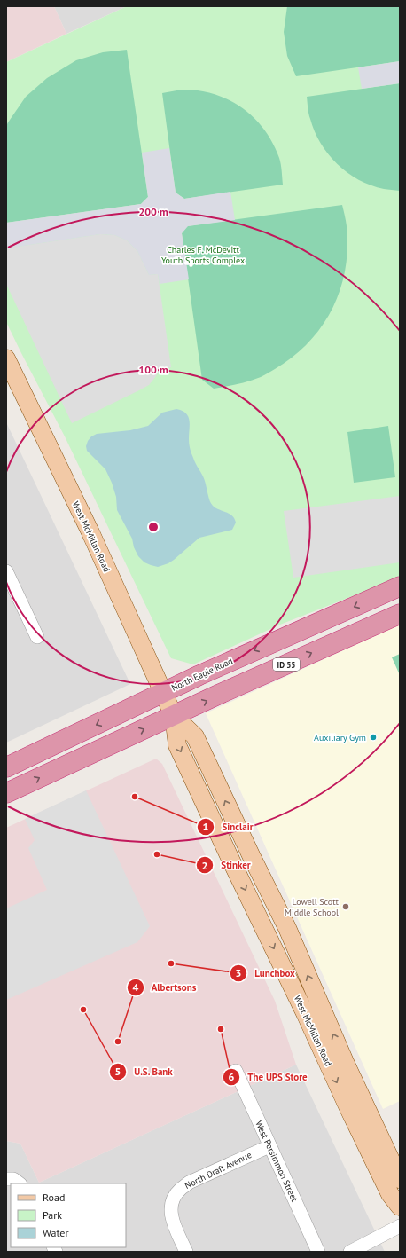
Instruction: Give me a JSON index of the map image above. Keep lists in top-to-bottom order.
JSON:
{
  "streets": {
    "highway": ["ID 55", "North Eagle Road"],
    "main road": ["West McMillan Road"],
    "street": ["West Persimmon Street", "North Draft Avenue"]
  },
  "crossings": [
    ["West McMillan Road", "ID 55"],
    ["West McMillan Road", "North Eagle Road"],
    ["West Persimmon Street", "North Draft Avenue"]
  ],
  "parks": ["Charles F. McDevitt Youth Sports Complex"],
  "places": [
    "Auxiliary Gym",
    "Sinclair",
    "Stinker",
    "Lowell Scott Middle School",
    "Lunchbox",
    "U.S. Bank",
    "The UPS Store",
    "Albertsons"
  ],
  "legend": ["Road", "Park", "Water"],
  "rings": ["200 m", "100 m"]
}
